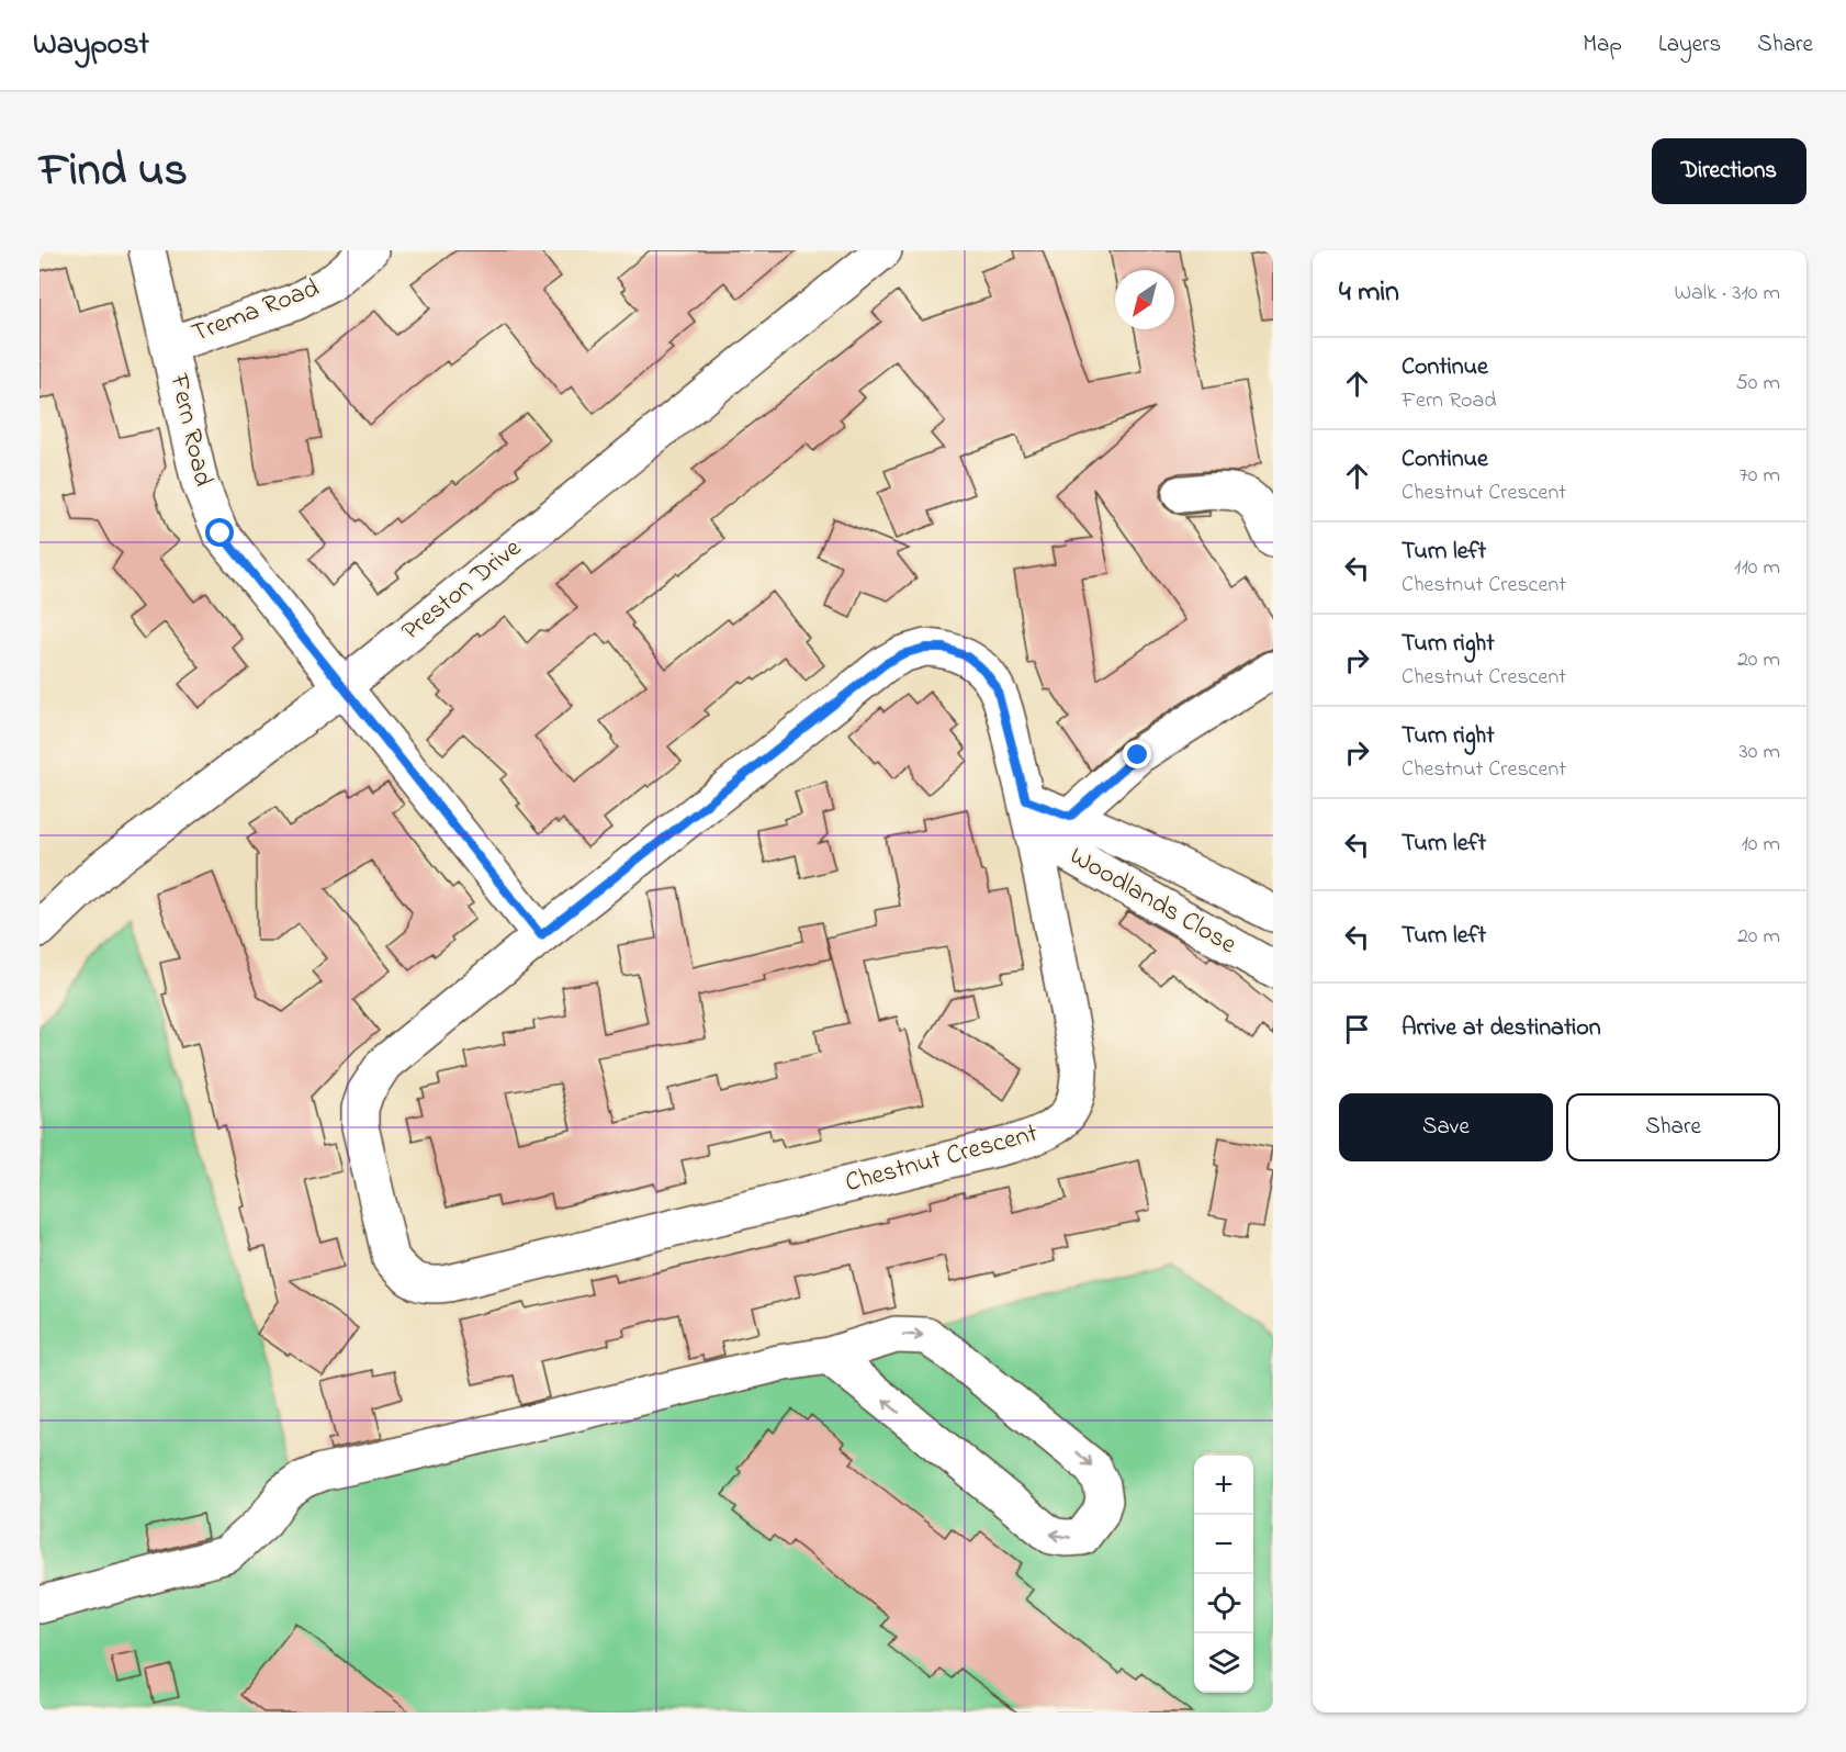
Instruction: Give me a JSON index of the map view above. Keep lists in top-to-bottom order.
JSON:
{
  "streets": {
    "street": [
      "Trema Road",
      "Fern Road",
      "Preston Drive",
      "Woodlands Close",
      "Chestnut Crescent"
    ]
  },
  "crossings": [
    ["Trema Road", "Fern Road"],
    ["Fern Road", "Preston Drive"],
    ["Woodlands Close", "Chestnut Crescent"]
  ],
  "north": "bottom left",
  "page": {
    "header": "Waypost",
    "nav": ["Map", "Layers", "Share"],
    "title": "Find us",
    "buttons": [
      "Directions",
      ["Save", "Share"]
    ],
    "heading": ["4 min", "Walk · 310 m"],
    "list": [
      ["Continue", "Fern Road", "50 m"],
      ["Continue", "Chestnut Crescent", "70 m"],
      ["Turn left", "Chestnut Crescent", "110 m"],
      ["Turn right", "Chestnut Crescent", "20 m"],
      ["Turn right", "Chestnut Crescent", "30 m"],
      ["Turn left", "10 m"],
      ["Turn left", "20 m"],
      "Arrive at destination"
    ],
    "map_buttons": ["+", "−"]
  }
}
